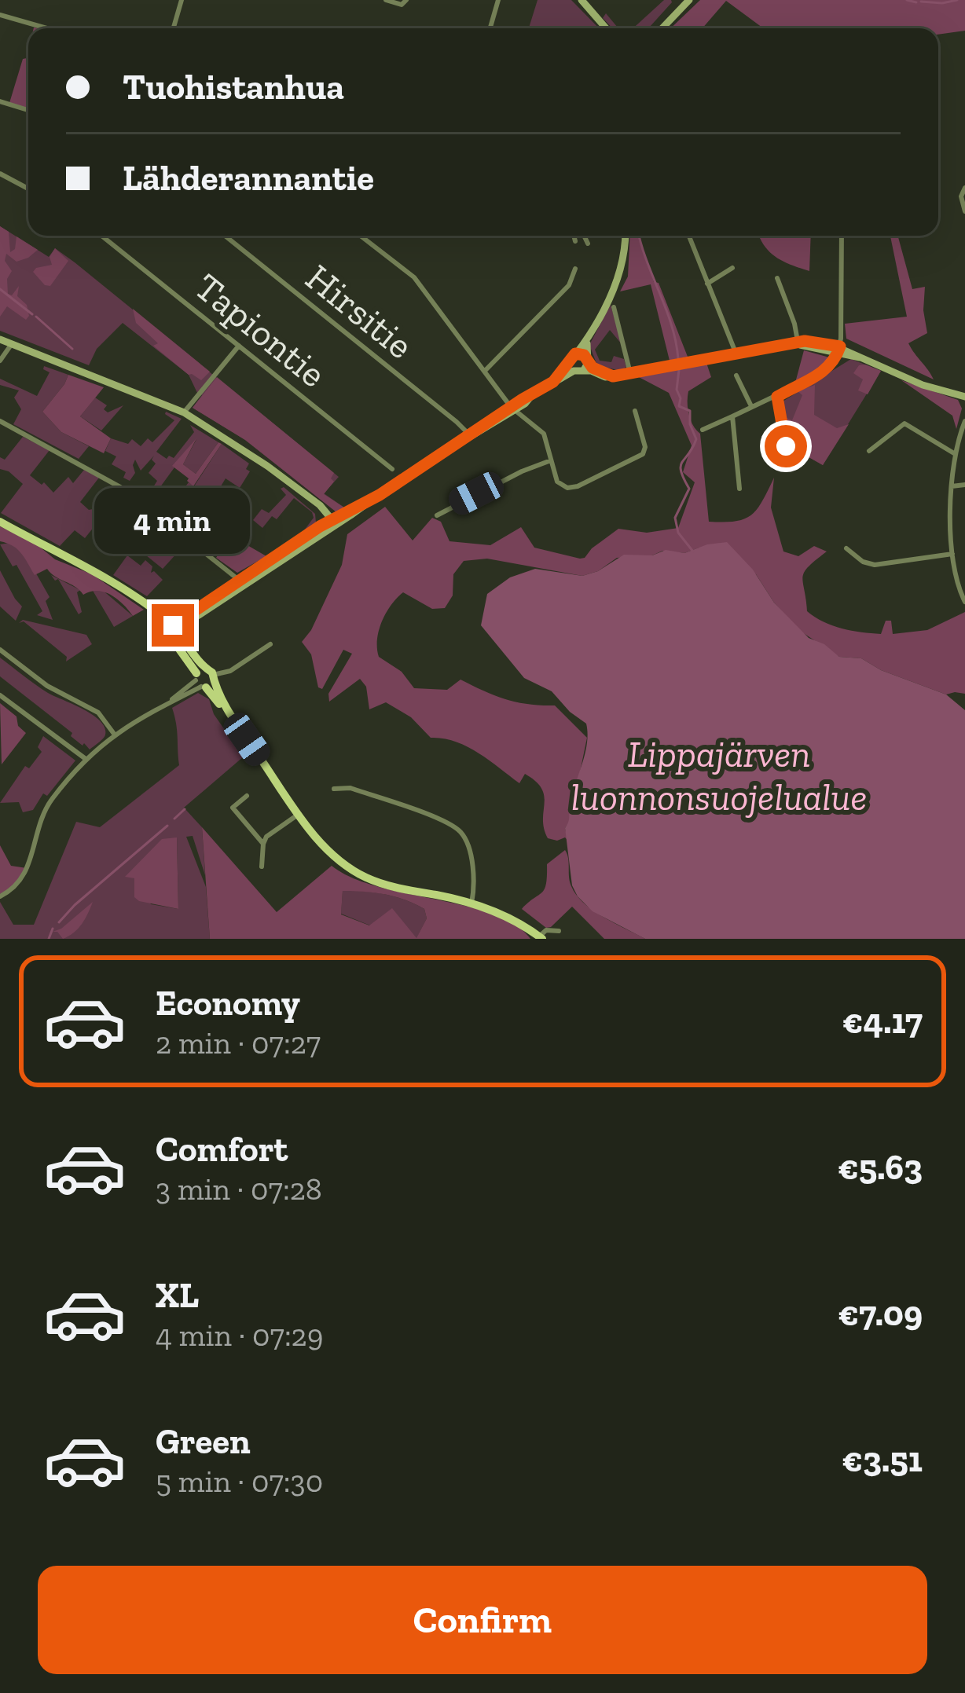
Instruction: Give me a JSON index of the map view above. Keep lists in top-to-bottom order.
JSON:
{
  "streets": {
    "street": ["Hirsitie", "Tapiontie"]
  },
  "parks": ["Lippajärven luonnonsuojelualue"],
  "page": {
    "banner": ["Tuohistanhua", "Lähderannantie"],
    "bubble": "4 min",
    "list": [
      {
        "name": "Economy",
        "note": "2 min · 07:27",
        "value": "€4.17"
      },
      {
        "name": "Comfort",
        "note": "3 min · 07:28",
        "value": "€5.63"
      },
      {
        "name": "XL",
        "note": "4 min · 07:29",
        "value": "€7.09"
      },
      {
        "name": "Green",
        "note": "5 min · 07:30",
        "value": "€3.51"
      }
    ],
    "buttons": "Confirm"
  }
}
